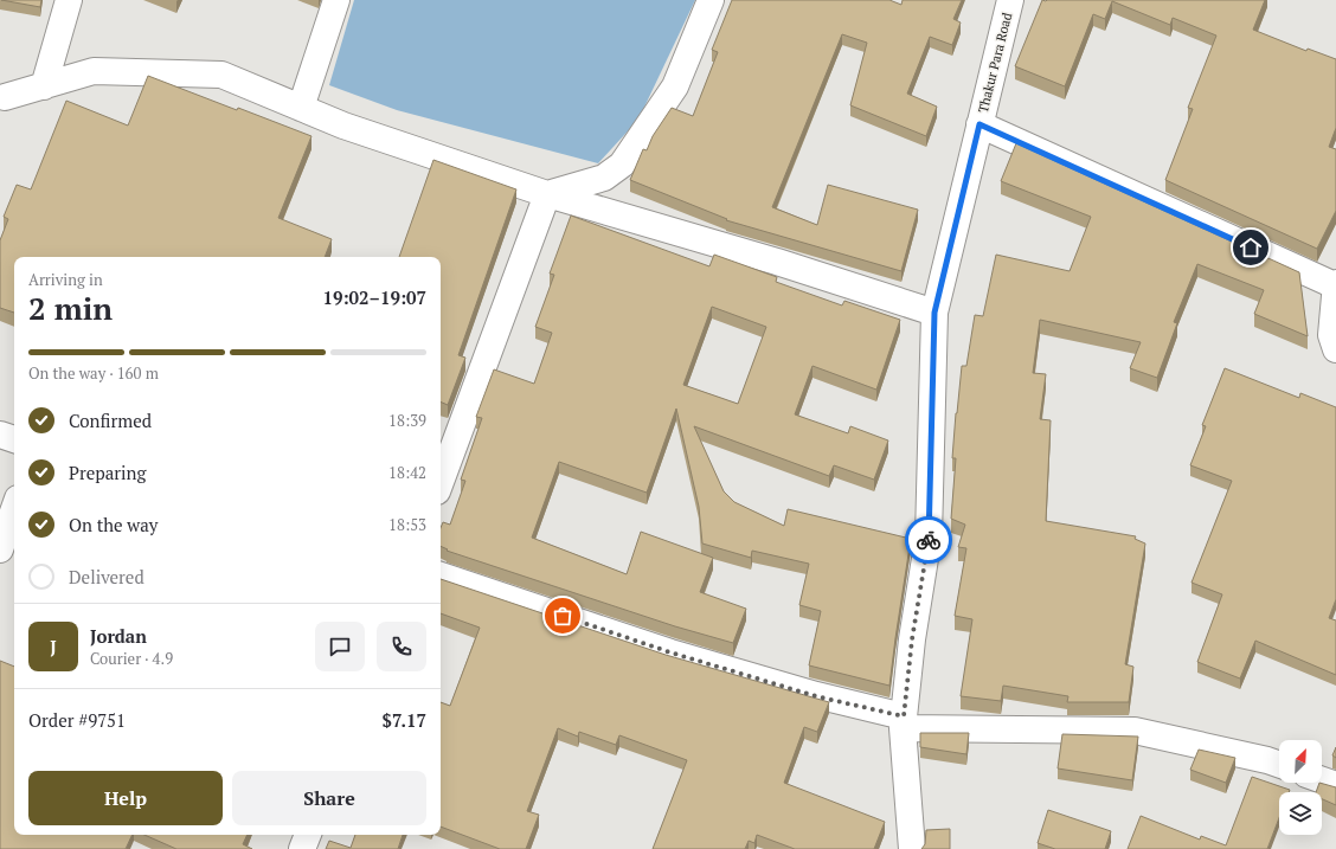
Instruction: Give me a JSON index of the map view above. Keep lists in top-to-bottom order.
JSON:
{
  "streets": {
    "street": ["Thakur Para Road"]
  },
  "north": "top right",
  "page": {
    "heading": ["2 min", "Arriving in", "19:02–19:07"],
    "panel": [
      "Jordan",
      "Courier · 4.9",
      "Order #9751",
      "$7.17"
    ],
    "bar": "On the way · 160 m",
    "list": [
      ["Confirmed", "18:39"],
      ["Preparing", "18:42"],
      ["On the way", "18:53"],
      "Delivered"
    ],
    "round": "J",
    "buttons": ["Help", "Share"]
  }
}
